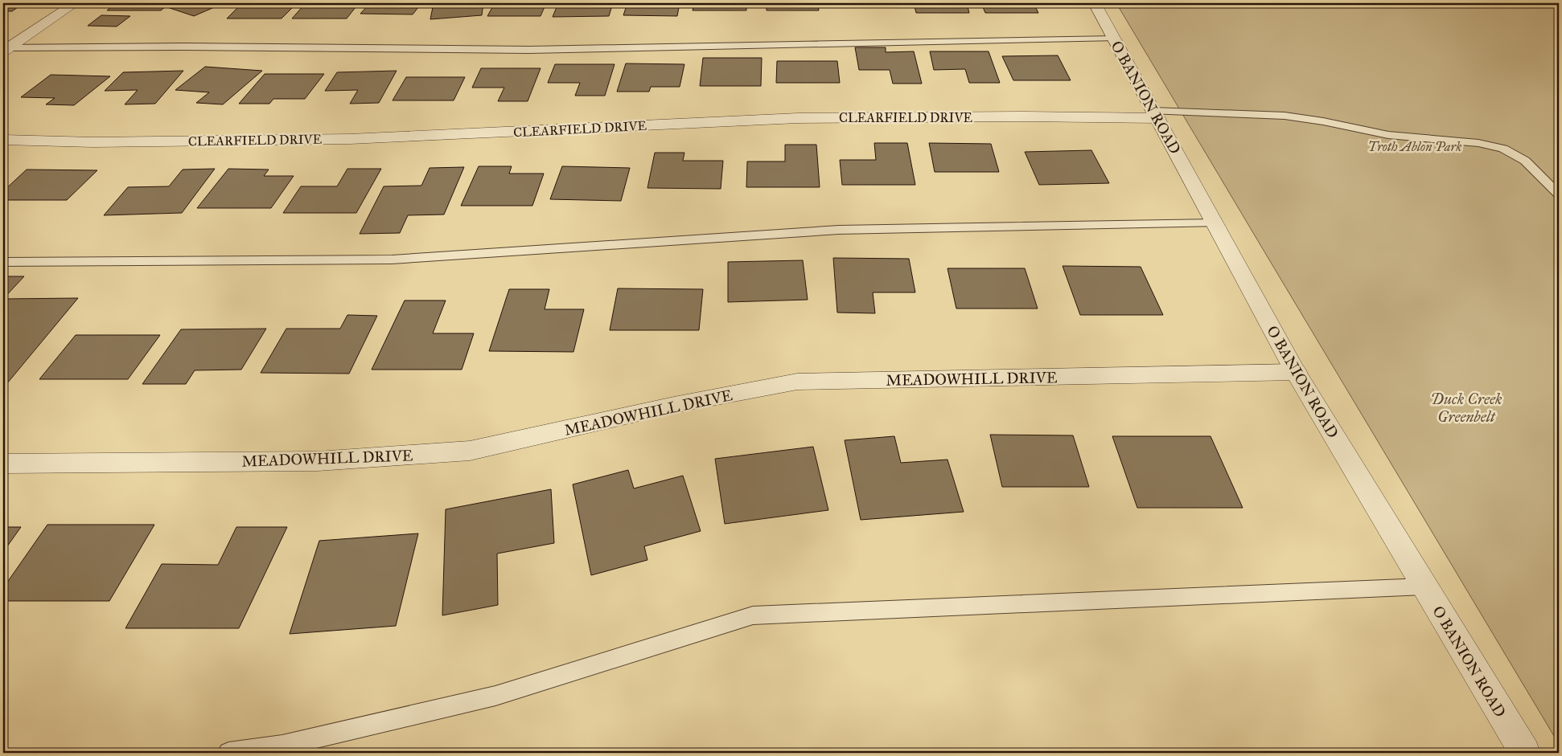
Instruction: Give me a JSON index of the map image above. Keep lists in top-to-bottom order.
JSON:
{
  "streets": {
    "street": ["O BANION ROAD", "CLEARFIELD DRIVE", "MEADOWHILL DRIVE"]
  },
  "crossings": [
    ["O BANION ROAD", "CLEARFIELD DRIVE"],
    ["O BANION ROAD", "MEADOWHILL DRIVE"]
  ],
  "parks": ["Troth Ablon Park", "Duck Creek Greenbelt"]
}
